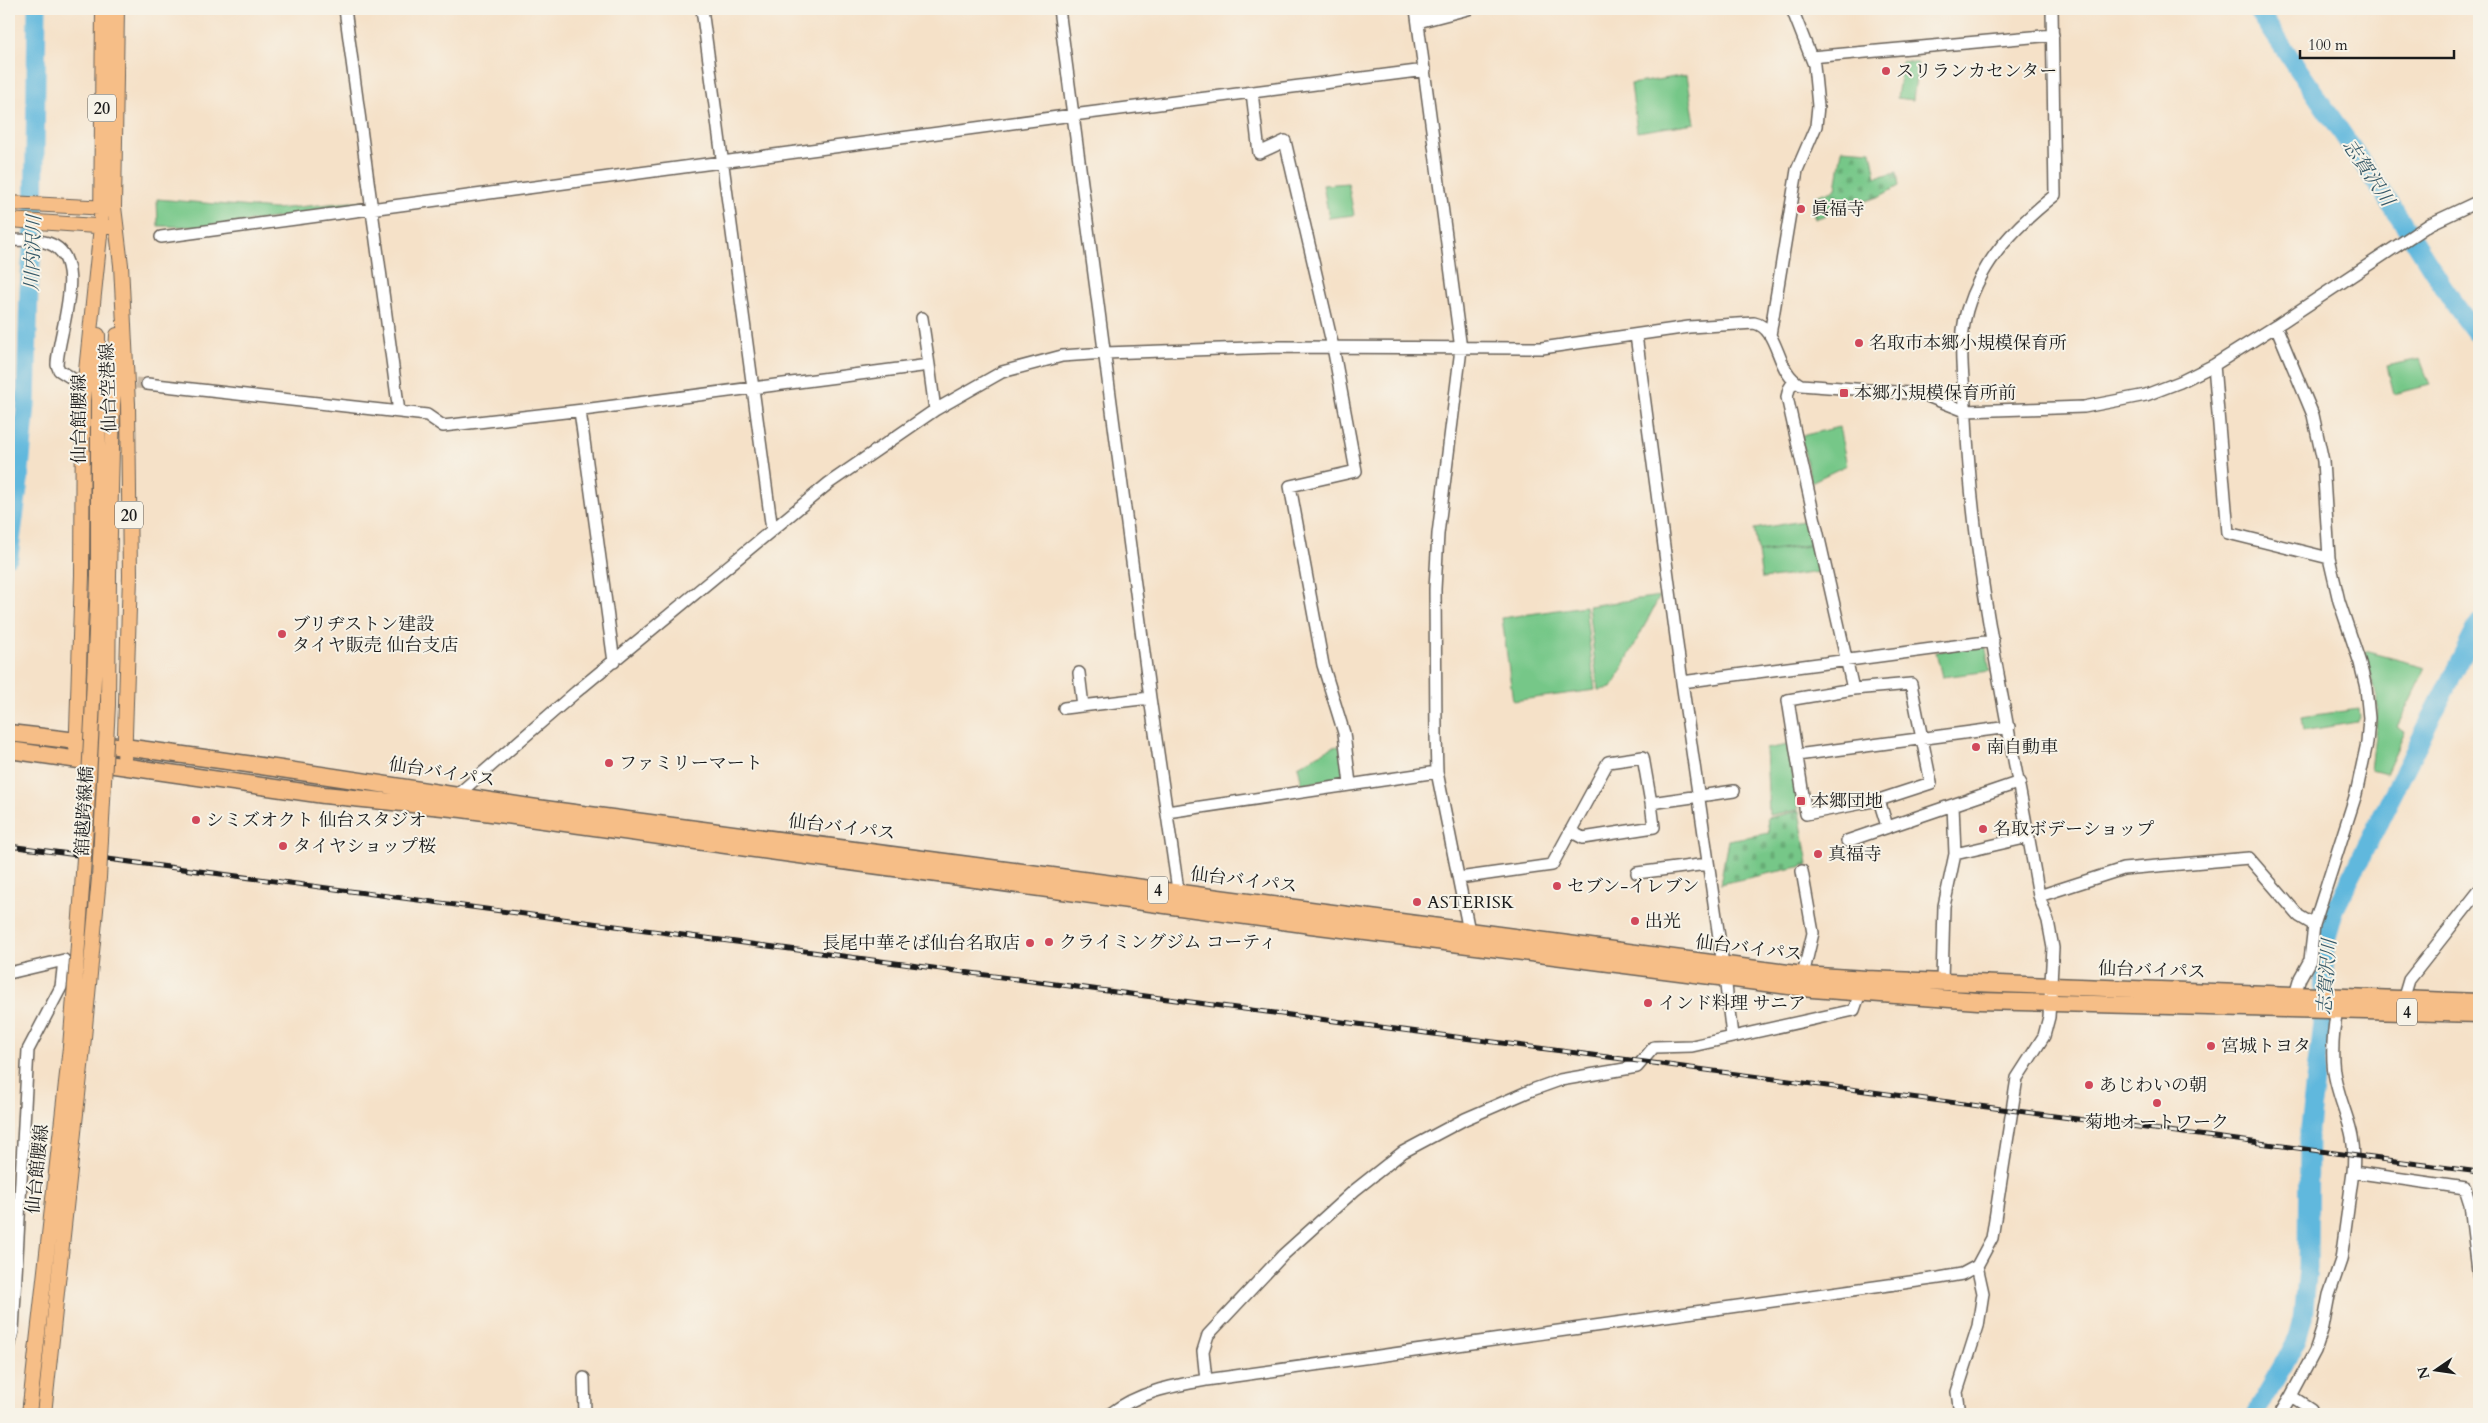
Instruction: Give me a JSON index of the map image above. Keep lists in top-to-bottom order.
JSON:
{
  "streets": {
    "highway": ["仙台バイパス", "4"],
    "main road": [
      "20",
      "仙台空港線",
      "仙台館腰線",
      "舘越跨線橋"
    ]
  },
  "crossings": [
    ["仙台空港線", "仙台館腰線"],
    ["仙台空港線", "仙台バイパス"],
    ["仙台館腰線", "舘越跨線橋"]
  ],
  "water": ["志賀沢川", "川内沢川"],
  "places": {
    "other": [
      "スリランカセンター",
      "眞福寺",
      "名取市本郷小規模保育所",
      "ブリヂストン建設 タイヤ販売 仙台支店",
      "南自動車",
      "ファミリーマート",
      "シミズオクト 仙台スタジオ",
      "名取ボデーショップ",
      "タイヤショップ桜",
      "真福寺",
      "セブン-イレブン",
      "ASTERISK",
      "出光",
      "クライミングジム コーティ",
      "長尾中華そば仙台名取店",
      "インド料理 サニア",
      "宮城トヨタ",
      "あじわいの朝",
      "菊地オートワーク"
    ],
    "transit": ["本郷小規模保育所前", "本郷団地"]
  },
  "scale_bar": "100 m",
  "north": "left"
}
